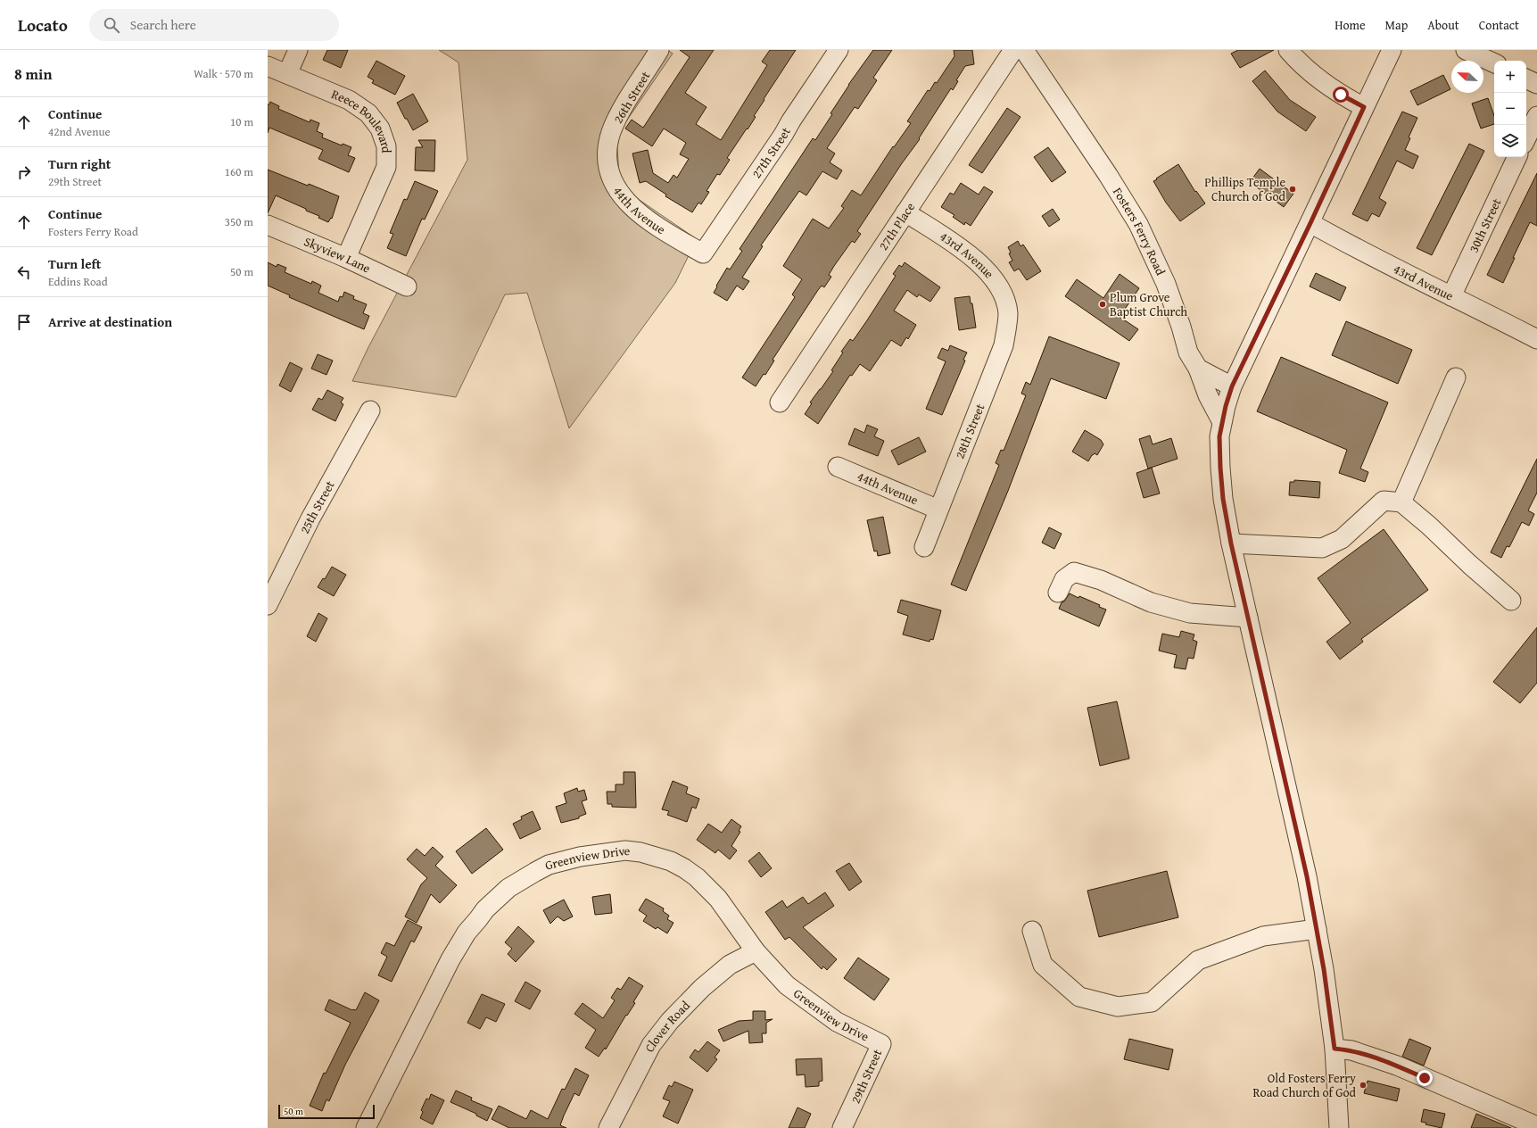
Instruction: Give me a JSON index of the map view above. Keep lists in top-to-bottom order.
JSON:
{
  "streets": {
    "street": [
      "26th Street",
      "Reece Boulevard",
      "27th Street",
      "44th Avenue",
      "30th Street",
      "27th Place",
      "Fosters Ferry Road",
      "Skyview Lane",
      "43rd Avenue",
      "28th Street",
      "25th Street",
      "Greenview Drive",
      "Clover Road",
      "29th Street"
    ]
  },
  "crossings": [
    ["26th Street", "44th Avenue"],
    ["Reece Boulevard", "Skyview Lane"],
    ["27th Street", "44th Avenue"],
    ["44th Avenue", "28th Street"],
    ["30th Street", "43rd Avenue"],
    ["27th Place", "43rd Avenue"],
    ["43rd Avenue", "28th Street"],
    ["Greenview Drive", "Clover Road"],
    ["Greenview Drive", "29th Street"]
  ],
  "places": ["Phillips Temple Church of God", "Plum Grove Baptist Church", "Old Fosters Ferry Road Church of God"],
  "scale_bar": "50 m",
  "north": "top left",
  "page": {
    "header": "Locato",
    "search": "Search here",
    "nav": [
      "Home",
      "Map",
      "About",
      "Contact"
    ],
    "heading": ["8 min", "Walk · 570 m"],
    "map_buttons": ["+", "−"],
    "list": [
      ["Continue", "42nd Avenue", "10 m"],
      ["Turn right", "29th Street", "160 m"],
      ["Continue", "Fosters Ferry Road", "350 m"],
      ["Turn left", "Eddins Road", "50 m"],
      "Arrive at destination"
    ],
    "scale": "50 m"
  }
}
